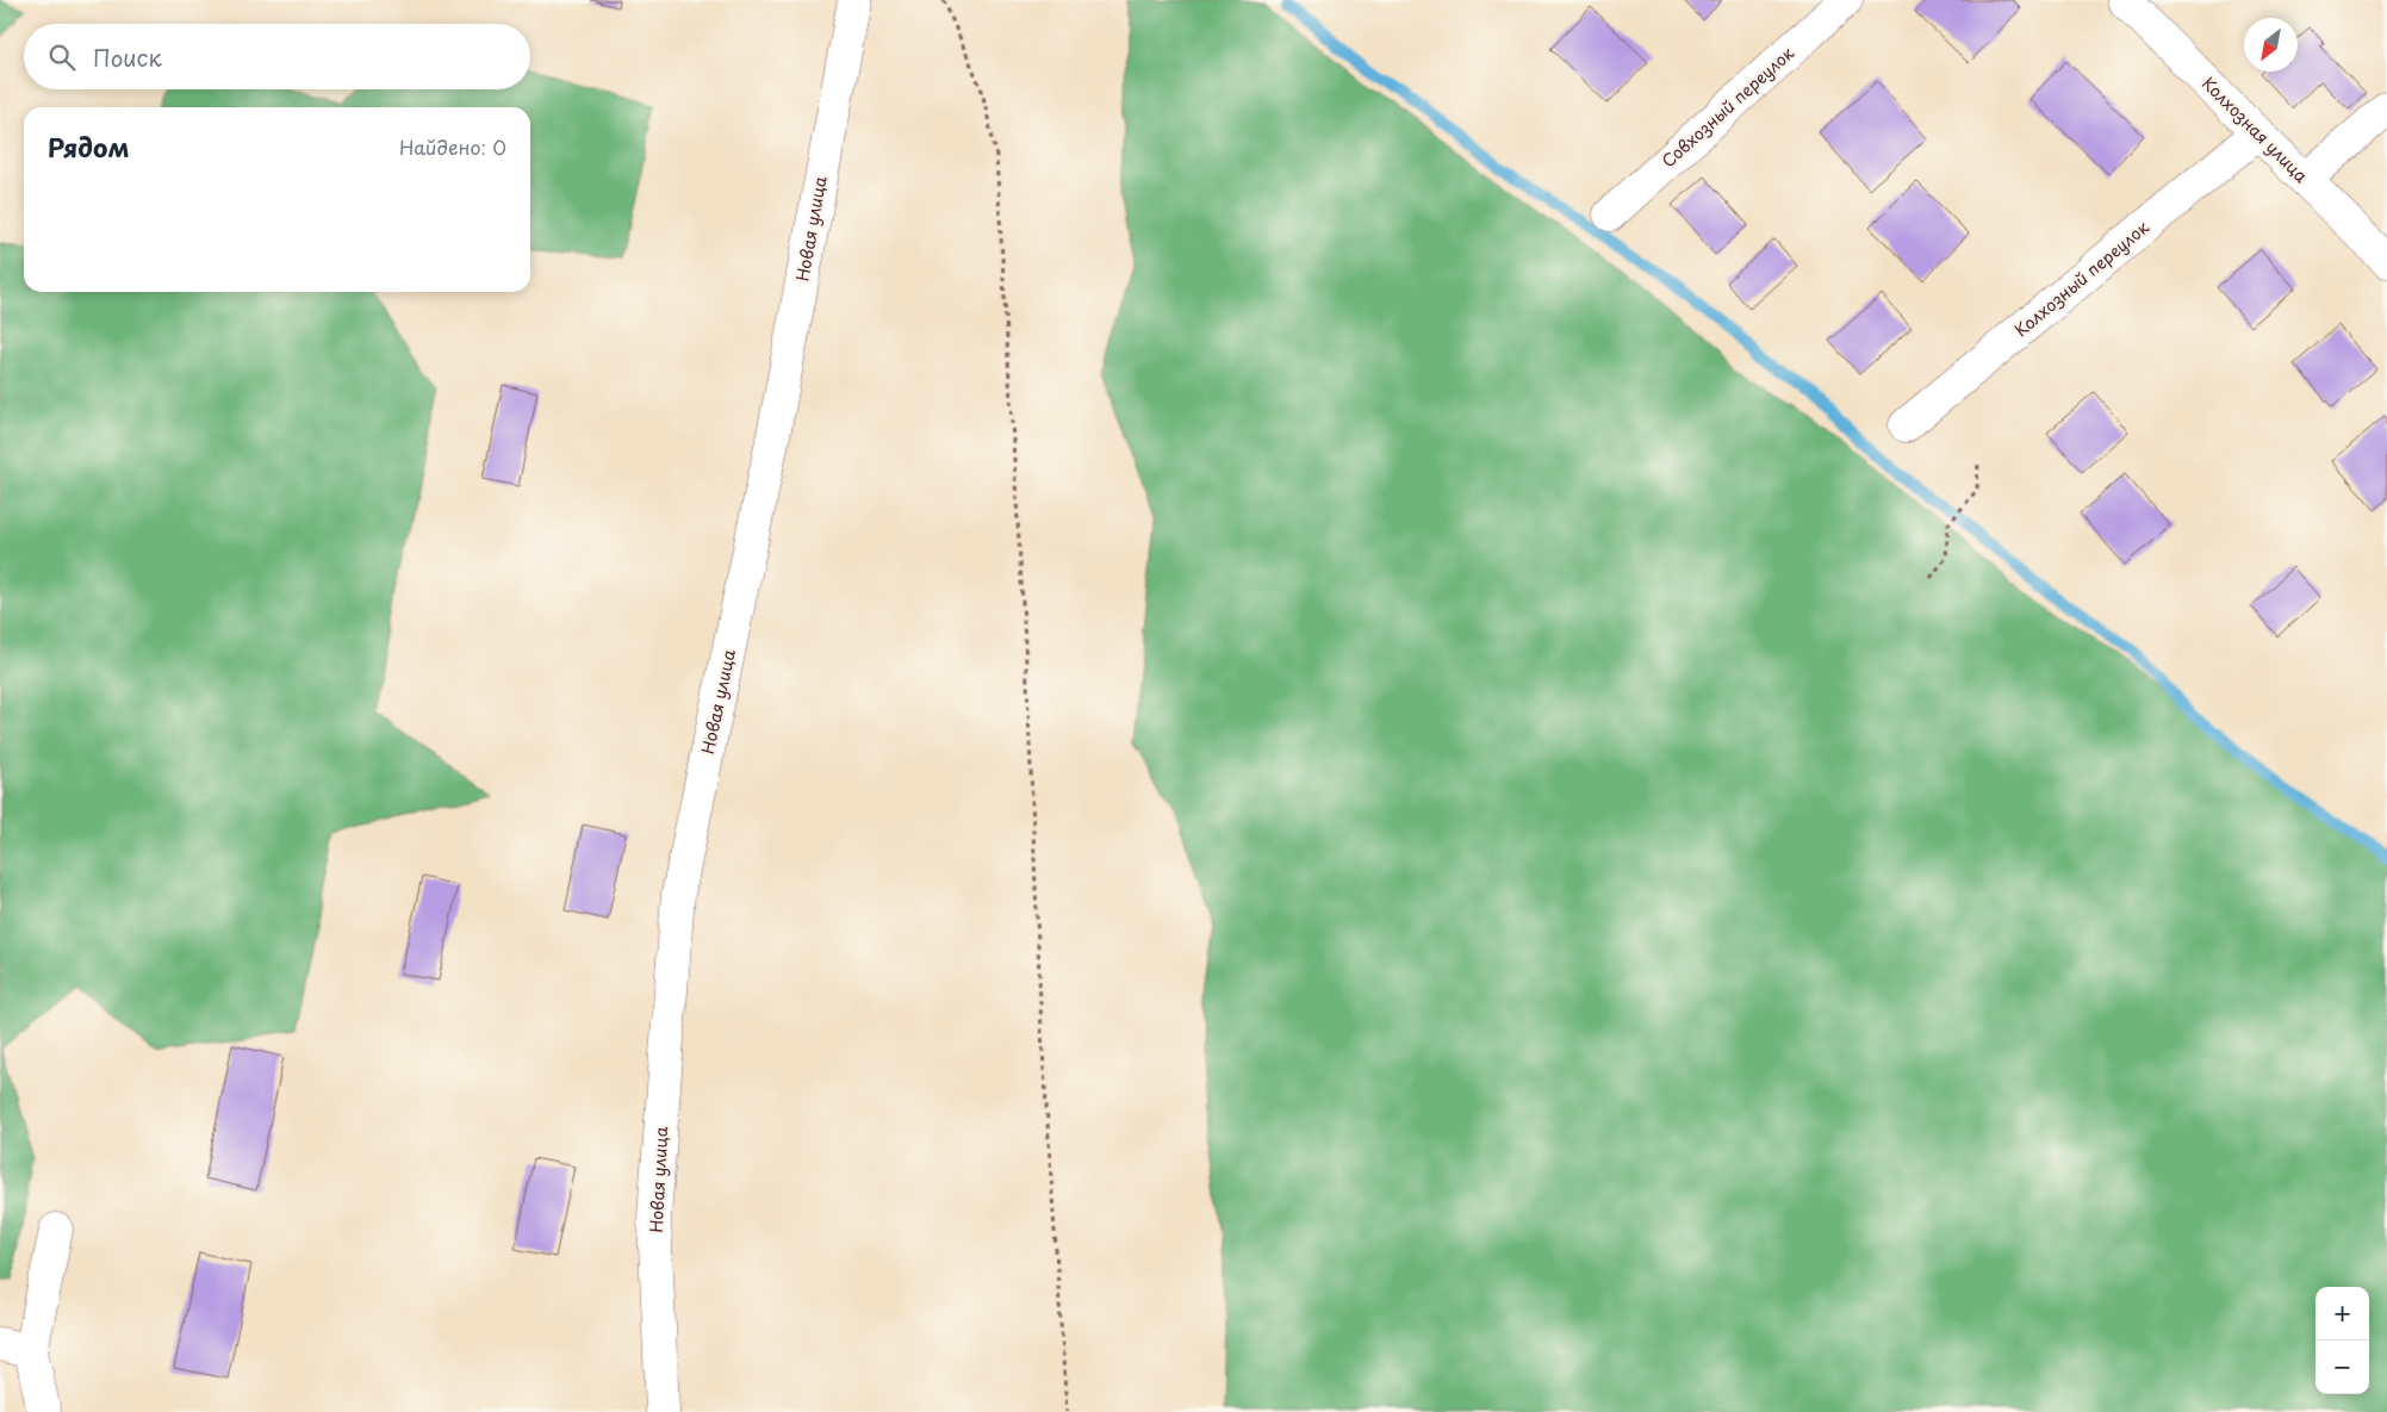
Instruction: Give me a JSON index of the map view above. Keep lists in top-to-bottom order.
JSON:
{
  "streets": {
    "street": [
      "Совхозный переулок",
      "Колхозная улица",
      "Новая улица",
      "Колхозный переулок"
    ]
  },
  "crossings": [
    ["Колхозная улица", "Колхозный переулок"]
  ],
  "north": "bottom left",
  "page": {
    "search": "Поиск",
    "heading": ["Рядом", "Найдено: 0"],
    "map_buttons": ["+", "−"]
  }
}
